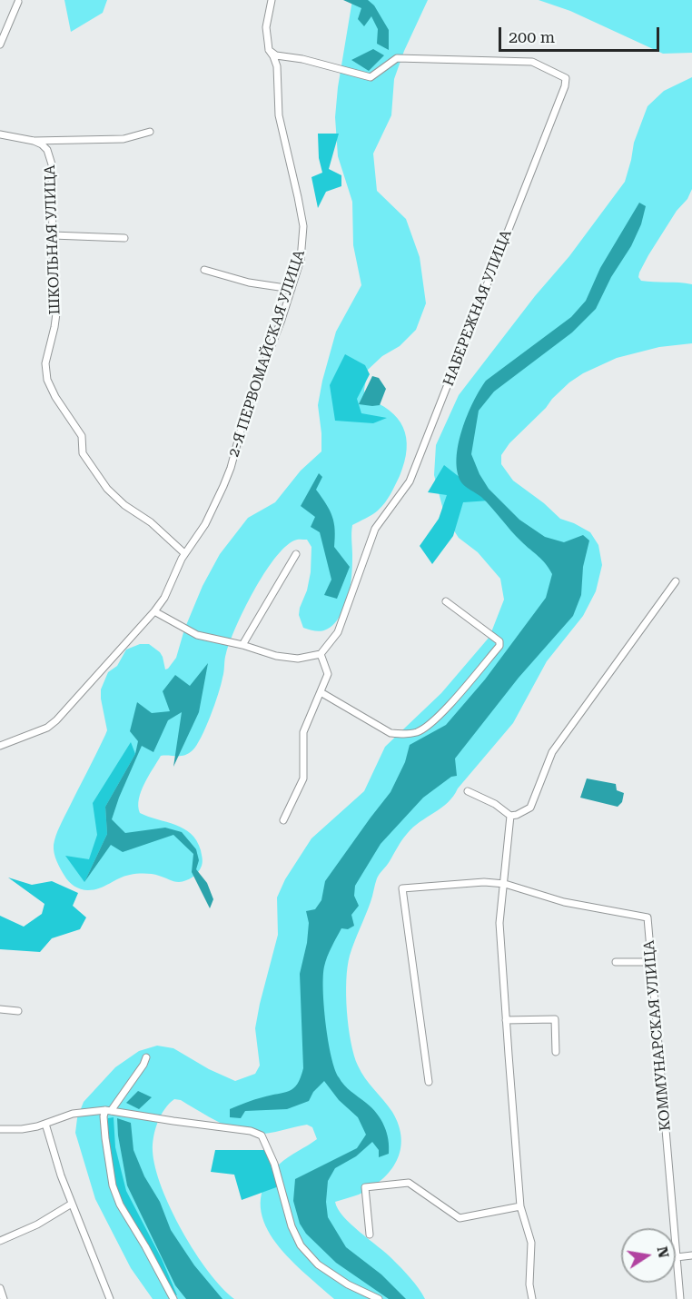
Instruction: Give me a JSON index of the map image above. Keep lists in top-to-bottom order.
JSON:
{
  "streets": {
    "street": [
      "ШКОЛЬНАЯ УЛИЦА",
      "НАБЕРЕЖНАЯ УЛИЦА",
      "2-Я ПЕРВОМАЙСКАЯ УЛИЦА",
      "КОММУНАРСКАЯ УЛИЦА"
    ]
  },
  "crossings": [
    ["ШКОЛЬНАЯ УЛИЦА", "2-Я ПЕРВОМАЙСКАЯ УЛИЦА"],
    ["НАБЕРЕЖНАЯ УЛИЦА", "2-Я ПЕРВОМАЙСКАЯ УЛИЦА"]
  ],
  "scale_bar": "200 m",
  "north": "right"
}
